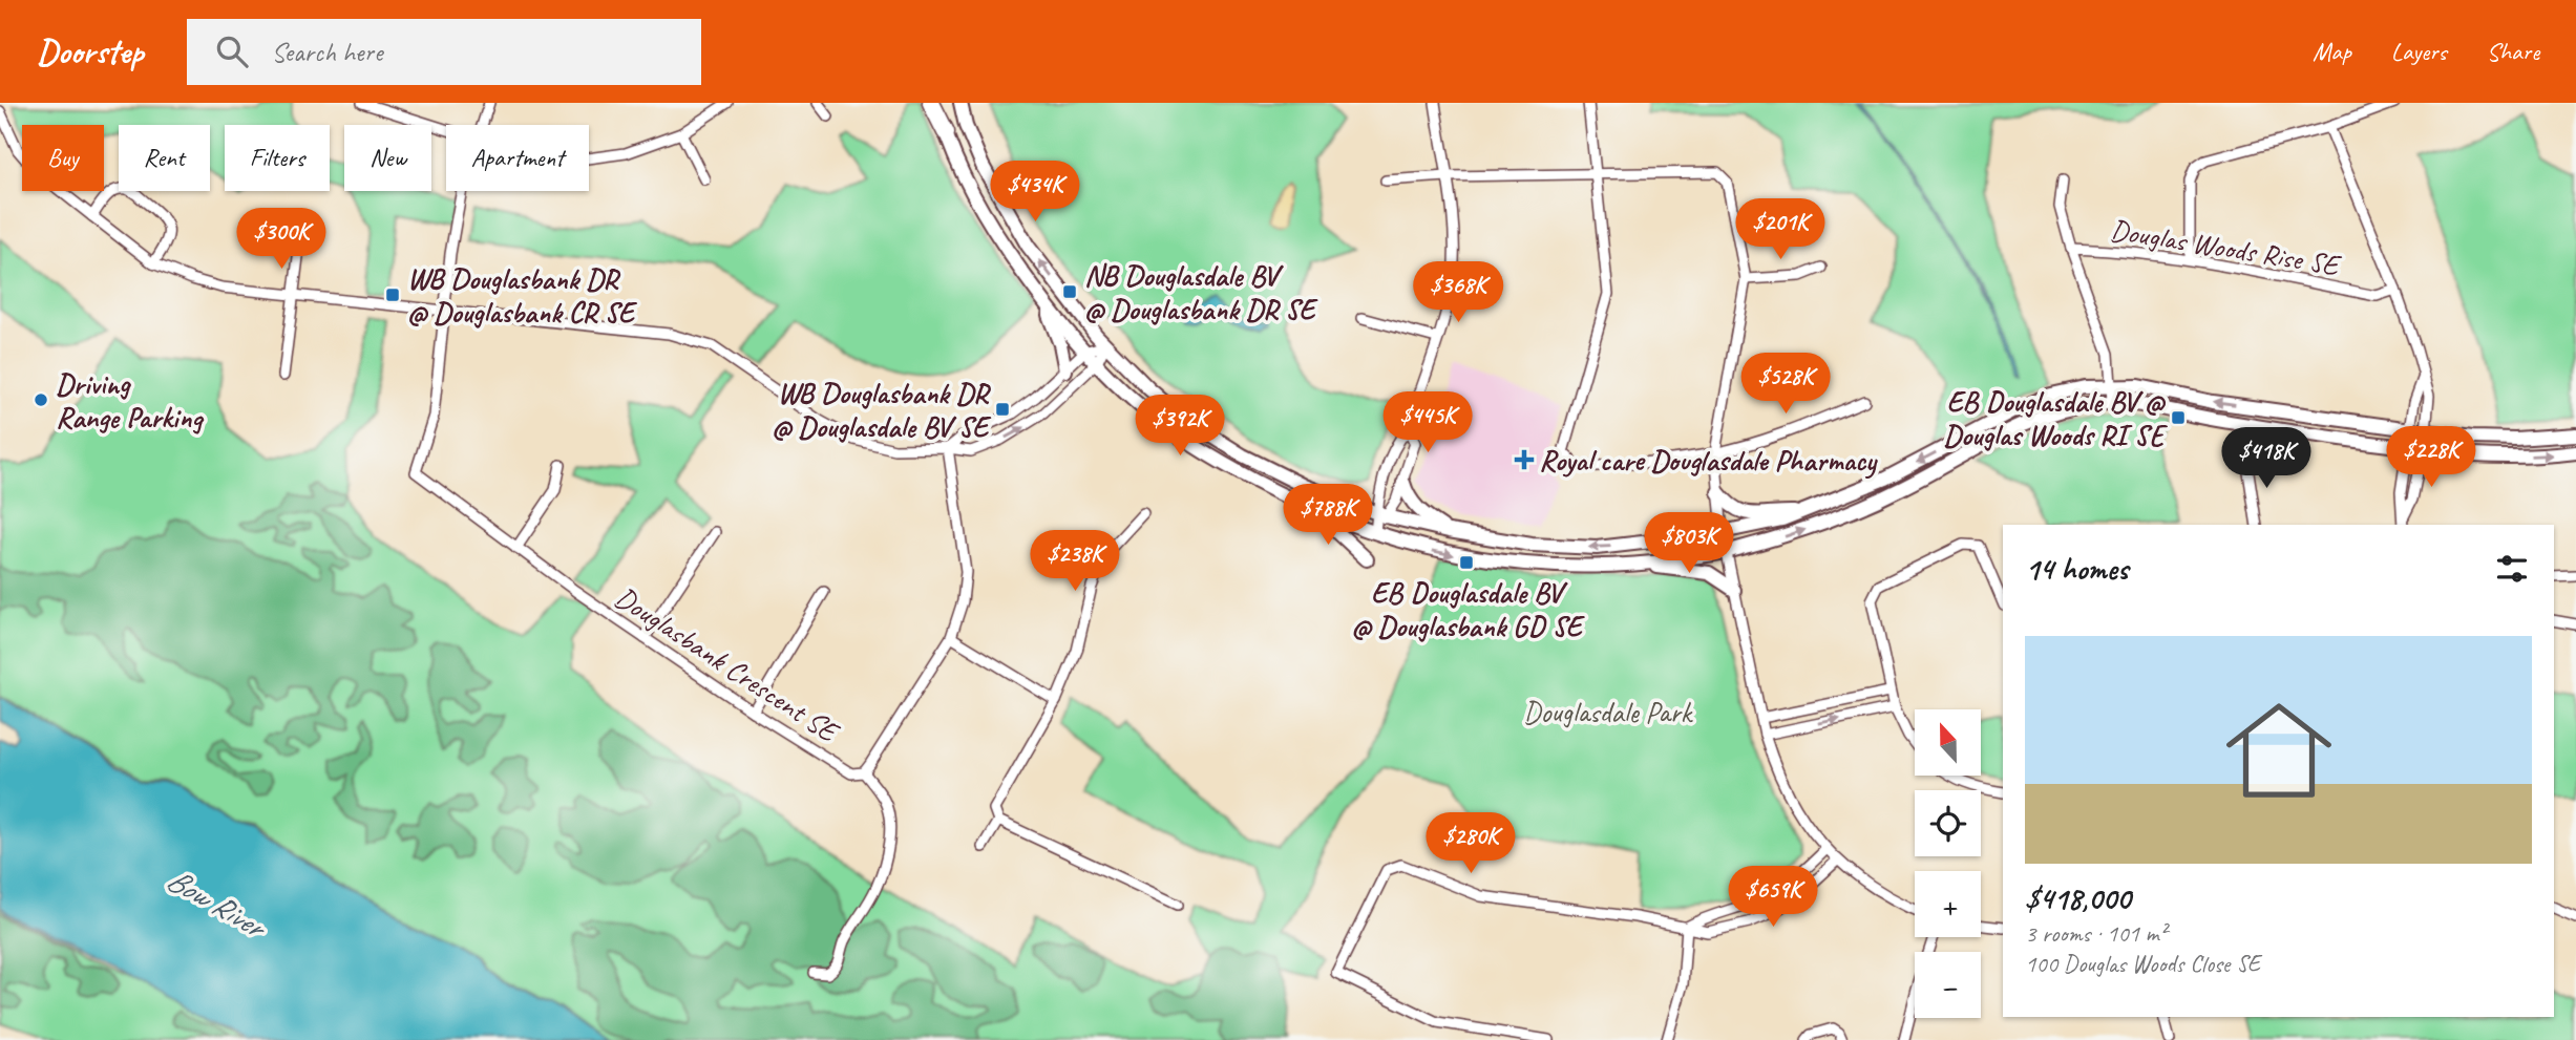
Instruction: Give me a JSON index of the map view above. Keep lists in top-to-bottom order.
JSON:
{
  "streets": {
    "street": ["Douglas Woods Rise SE", "Douglasbank Crescent SE"]
  },
  "water": ["Bow River"],
  "parks": ["Douglasdale Park"],
  "places": {
    "transit": [
      "NB Douglasdale BV @ Douglasbank DR SE",
      "WB Douglasbank DR @ Douglasbank CR SE",
      "WB Douglasbank DR @ Douglasdale BV SE",
      "EB Douglasdale BV @ Douglas Woods RI SE",
      "EB Douglasdale BV @ Douglasbank GD SE"
    ],
    "other": ["Driving Range Parking"],
    "health": ["Royal care Douglasdale Pharmacy"]
  },
  "north": "top",
  "page": {
    "header": "Doorstep",
    "search": "Search here",
    "nav": ["Map", "Layers", "Share"],
    "chip": [
      "Buy",
      "Rent",
      "Filters",
      "New",
      "Apartment"
    ],
    "price": [
      "$434K",
      "$201K",
      "$300K",
      "$368K",
      "$528K",
      "$445K",
      "$392K",
      "$228K",
      "$418K",
      "$788K",
      "$803K",
      "$238K",
      "$280K",
      "$659K"
    ],
    "heading": "14 homes",
    "list": [
      {
        "name": "$418,000",
        "note": "3 rooms · 101 m² · 100 Douglas Woods Close SE"
      }
    ],
    "map_buttons": ["+", "−"]
  }
}
